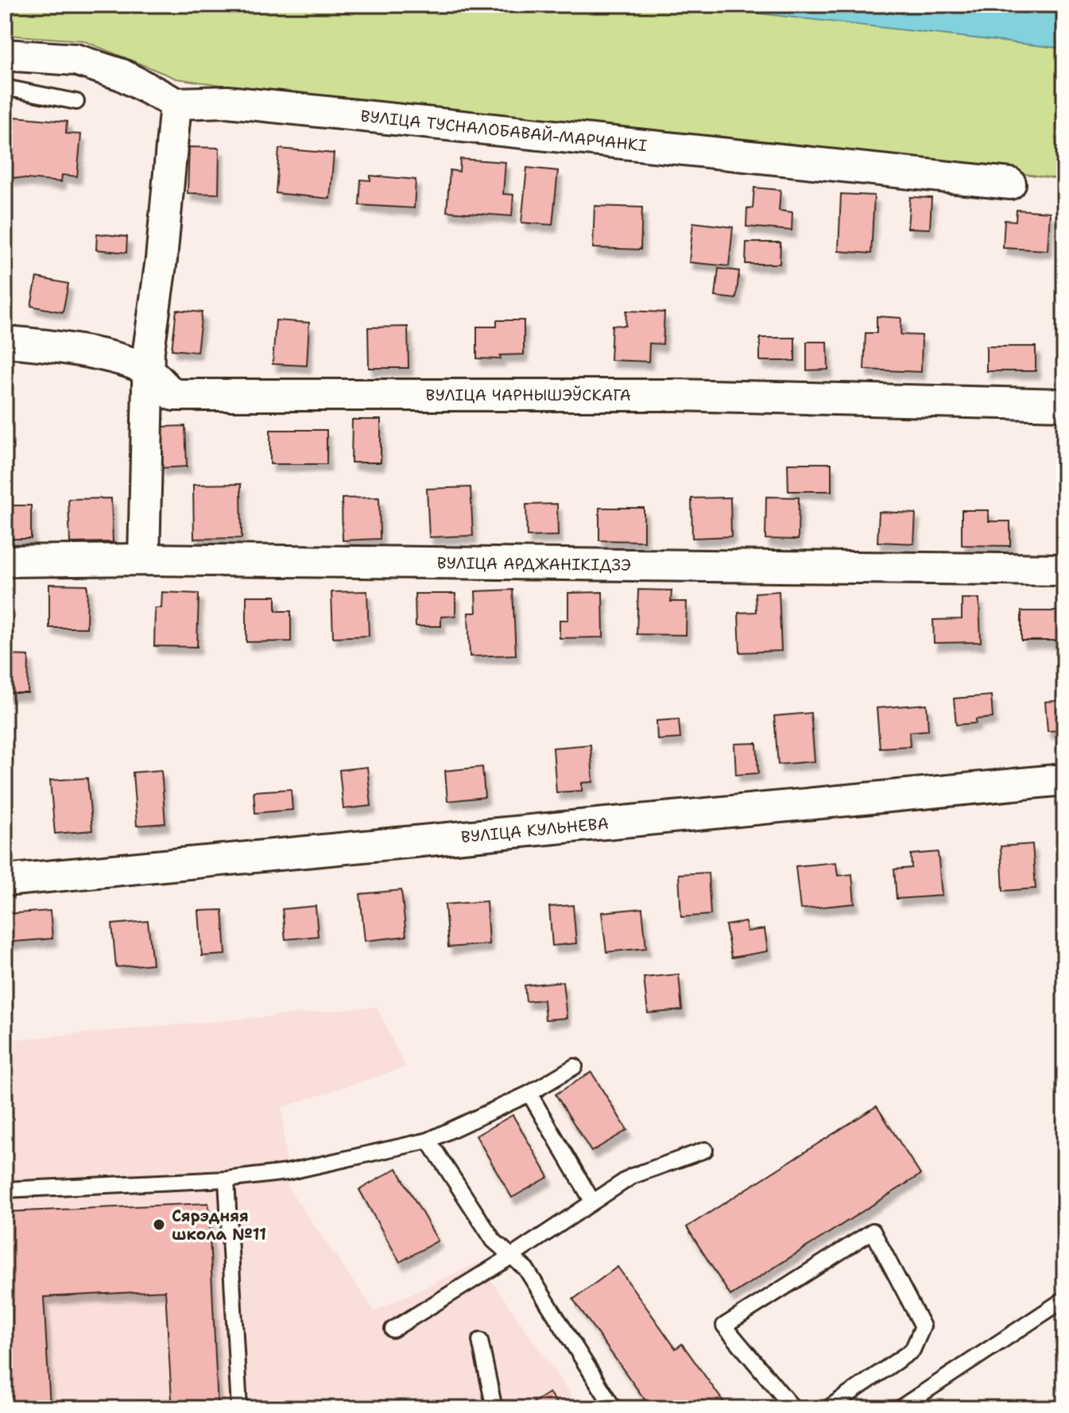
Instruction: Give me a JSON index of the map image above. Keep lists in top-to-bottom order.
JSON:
{
  "streets": {
    "street": [
      "ВУЛІЦА ТУСНАЛОБАВАЙ-МАРЧАНКІ",
      "ВУЛІЦА ЧАРНЫШЭЎСКАГА",
      "ВУЛІЦА АРДЖАНІКІДЗЭ",
      "ВУЛІЦА КУЛЬНЕВА"
    ]
  },
  "places": ["Сярэдняя школа №11"]
}
